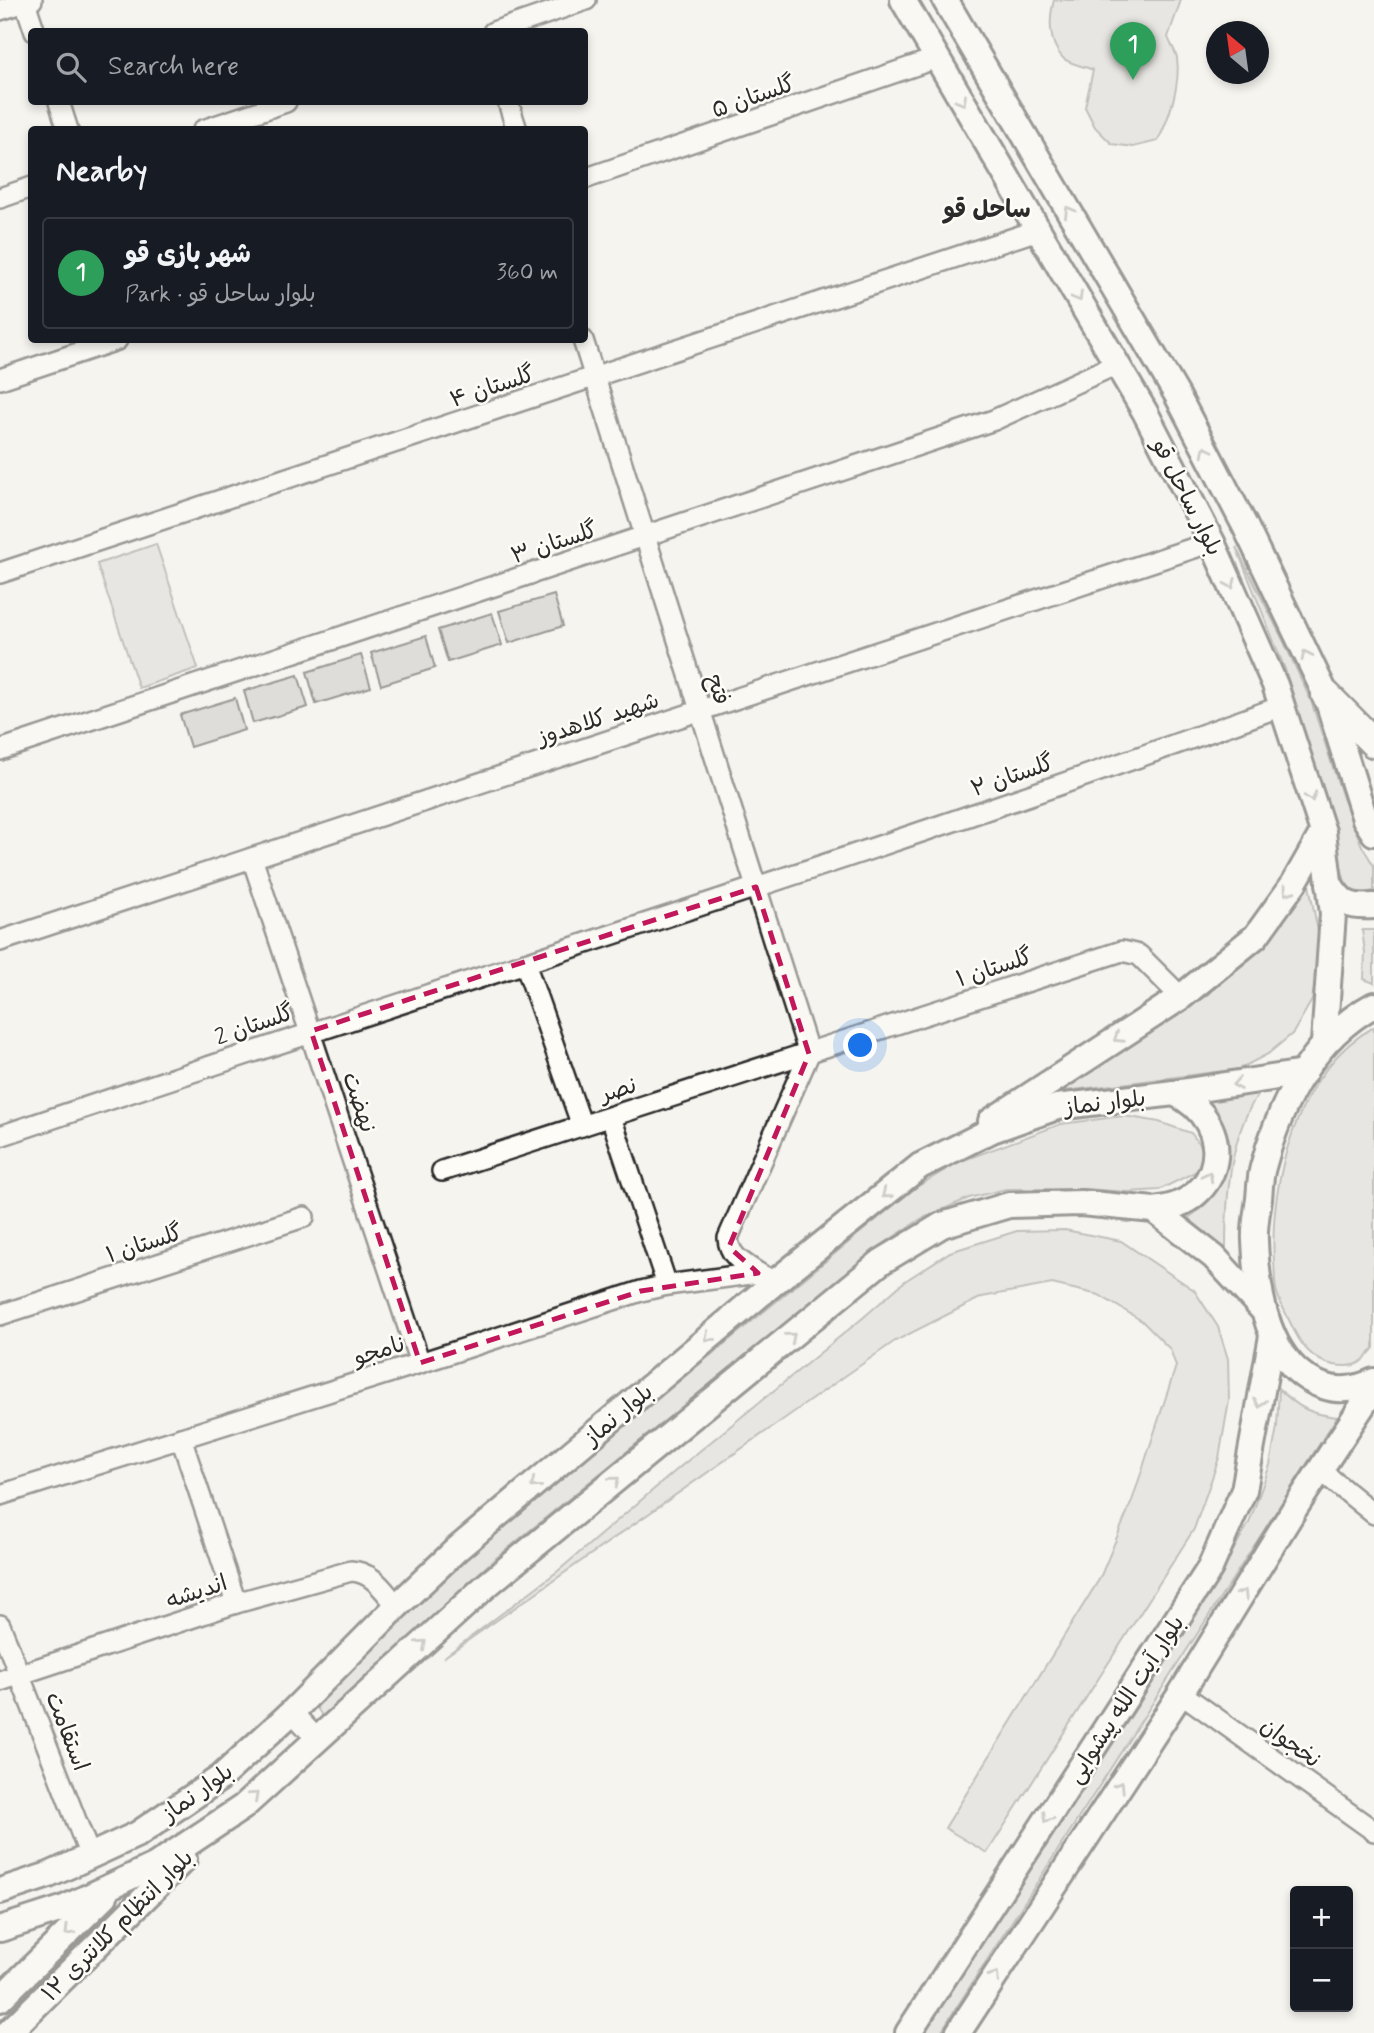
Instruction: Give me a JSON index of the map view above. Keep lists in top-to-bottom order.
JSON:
{
  "streets": {
    "main road": [
      "بلوار ساحل قو",
      "بلوار نماز",
      "بلوار آیت الله پیشوایی",
      "بلوار انتظام کلانتری ۱۲"
    ],
    "street": [
      "گلستان ۵",
      "گلستان ۴",
      "گلستان ۳",
      "فتح",
      "شهید کلاهدوز",
      "گلستان ۲",
      "گلستان ۱",
      "گلستان 2",
      "نصر",
      "نهضت",
      "نامجو",
      "اندیشه",
      "استقامت",
      "نخجوان"
    ]
  },
  "crossings": [
    ["گلستان ۵", "بلوار ساحل قو"],
    ["گلستان ۴", "بلوار ساحل قو"],
    ["گلستان ۴", "فتح"],
    ["بلوار ساحل قو", "گلستان ۳"],
    ["بلوار ساحل قو", "شهید کلاهدوز"],
    ["بلوار ساحل قو", "گلستان ۲"],
    ["گلستان ۳", "فتح"],
    ["فتح", "شهید کلاهدوز"],
    ["فتح", "گلستان ۲"],
    ["فتح", "گلستان ۱"],
    ["فتح", "نصر"],
    ["شهید کلاهدوز", "نهضت"],
    ["گلستان ۲", "گلستان 2"],
    ["گلستان ۱", "نصر"],
    ["گلستان 2", "نهضت"],
    ["نهضت", "نامجو"],
    ["بلوار نماز", "نامجو"],
    ["بلوار نماز", "اندیشه"],
    ["بلوار نماز", "استقامت"],
    ["بلوار نماز", "بلوار انتظام کلانتری ۱۲"],
    ["اندیشه", "استقامت"],
    ["بلوار آیت الله پیشوایی", "نخجوان"]
  ],
  "districts": ["ساحل قو"],
  "north": "top left",
  "page": {
    "pins": "1",
    "search": "Search here",
    "heading": "Nearby",
    "list": [
      {
        "mark": "1",
        "name": "شهر بازی قو",
        "note": "Park · بلوار ساحل قو",
        "value": "360 m"
      }
    ],
    "map_buttons": ["+", "−"]
  }
}
